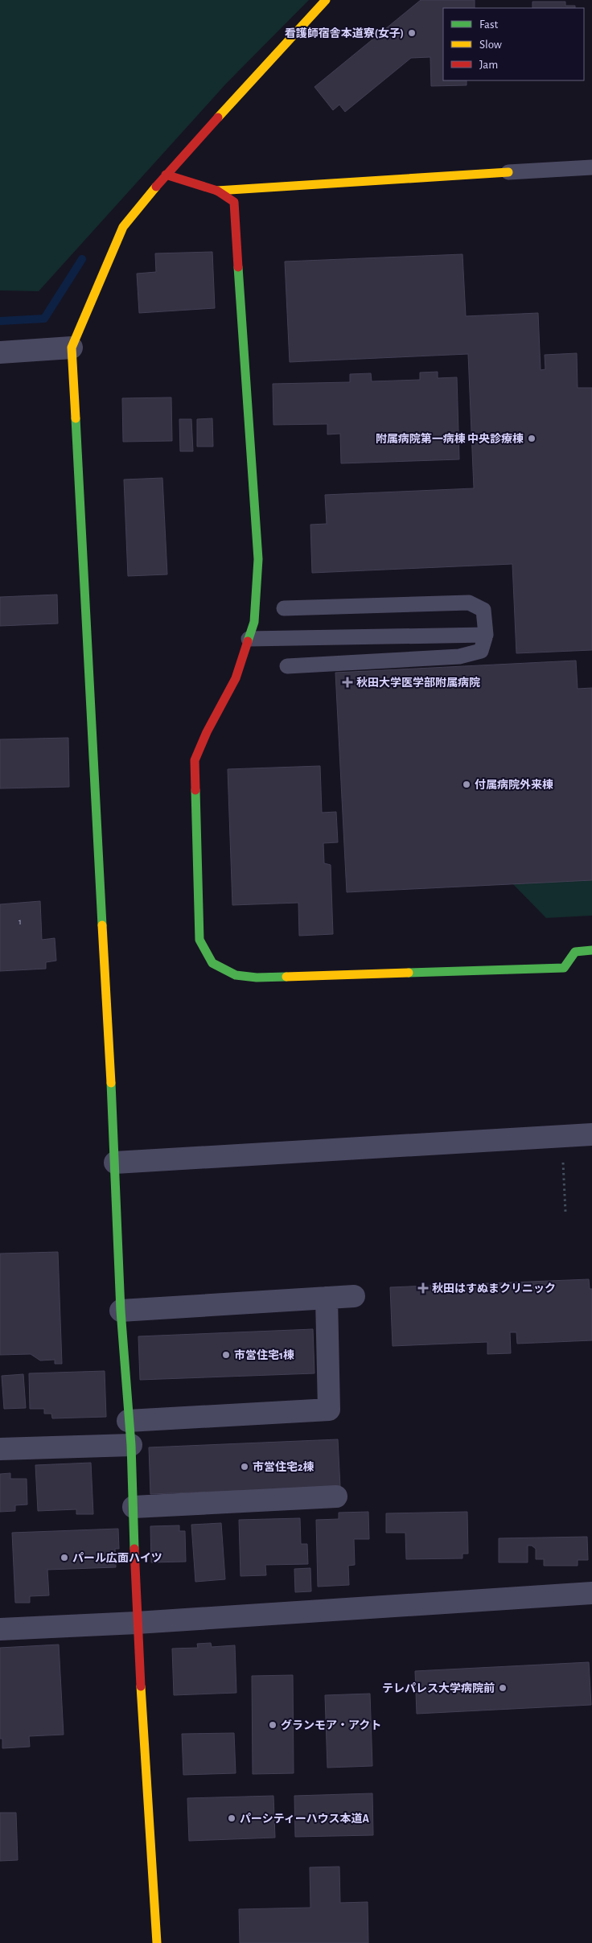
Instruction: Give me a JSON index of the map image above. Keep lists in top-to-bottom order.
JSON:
{
  "places": {
    "other": [
      "看護師宿舎本道寮(女子)",
      "附属病院第一病棟 中央診療棟",
      "付属病院外来棟",
      "市営住宅1棟",
      "市営住宅2棟",
      "パール広面ハイツ",
      "テレパレス大学病院前",
      "グランモア・アクト",
      "パーシティーハウス本道A"
    ],
    "health": ["秋田大学医学部附属病院", "秋田はすぬまクリニック"]
  },
  "house_numbers": ["1"],
  "legend": ["Fast", "Slow", "Jam"]
}
